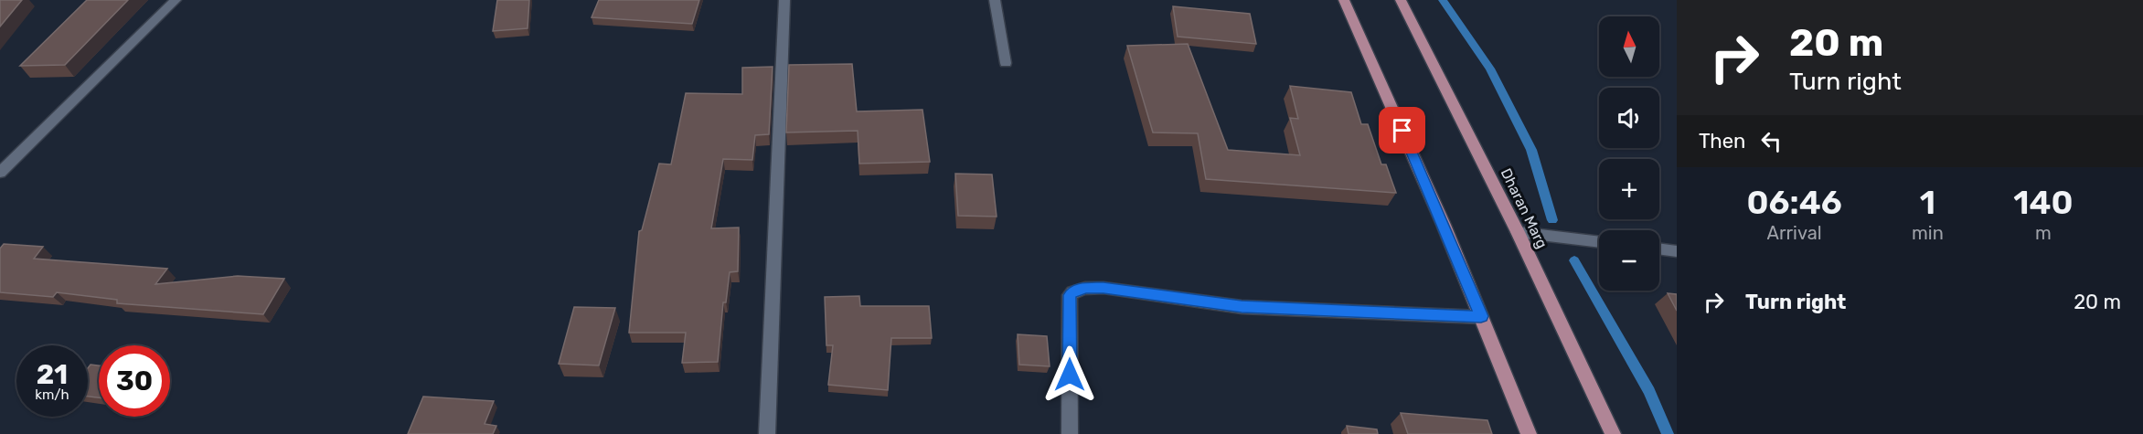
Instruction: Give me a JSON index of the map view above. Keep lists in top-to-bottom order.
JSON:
{
  "streets": {
    "main road": ["Dharan Marg"]
  },
  "north": "top",
  "page": {
    "turn": ["20 m", "Turn right"],
    "map_buttons": ["+", "−"],
    "then": "Then",
    "eta": [
      "06:46",
      "Arrival",
      "1",
      "min",
      "140",
      "m"
    ],
    "list": [
      {
        "name": "Turn right",
        "value": "20 m"
      }
    ],
    "speed": "21 km/h",
    "limit": "30"
  }
}
